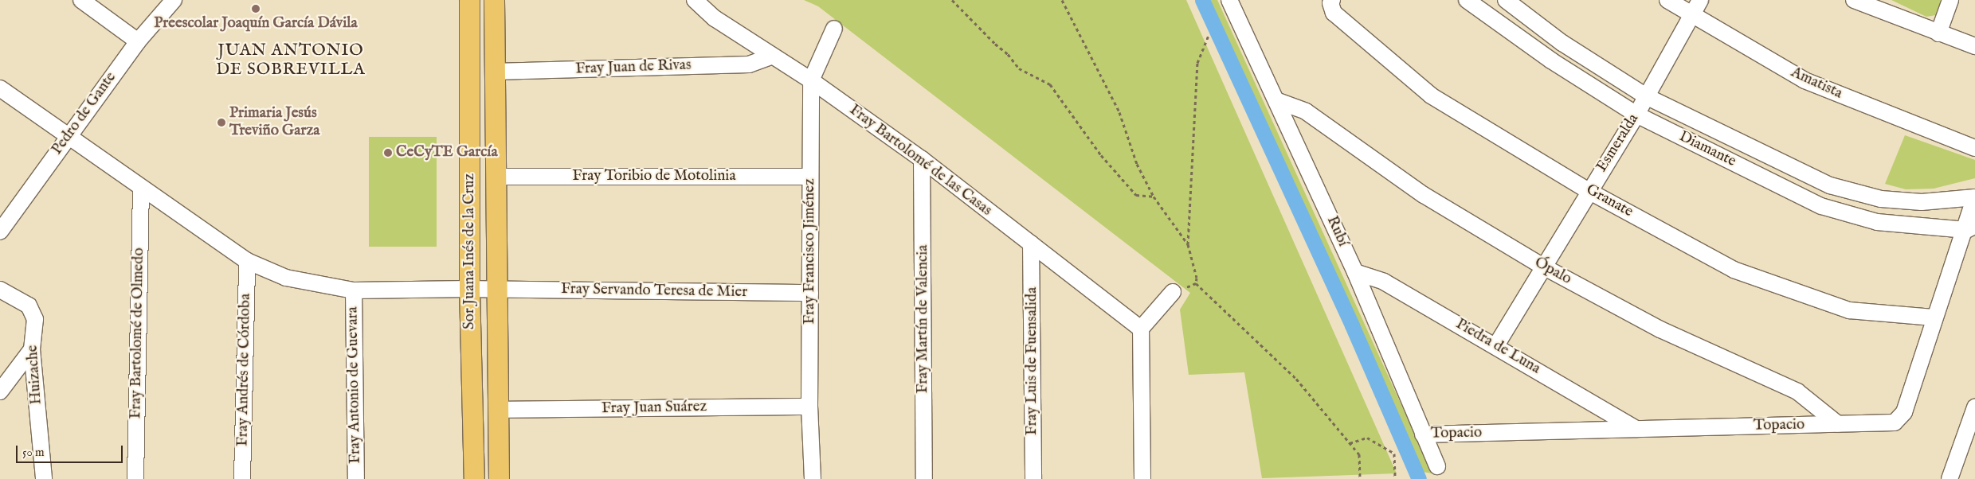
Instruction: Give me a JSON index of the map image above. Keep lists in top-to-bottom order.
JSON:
{
  "streets": {
    "main road": ["Sor Juana Inés de la Cruz"],
    "street": [
      "Fray Juan de Rivas",
      "Amatista",
      "Pedro de Gante",
      "Esmeralda",
      "Diamante",
      "Fray Bartolomé de las Casas",
      "Fray Toribio de Motolinia",
      "Granate",
      "Rubí",
      "Fray Francisco Jiménez",
      "Ópalo",
      "Fray Servando Teresa de Mier",
      "Fray Martín de Valencia",
      "Fray Bartolomé de Olmedo",
      "Piedra de Luna",
      "Fray Luis de Fuensalida",
      "Fray Andrés de Córdoba",
      "Huizache",
      "Fray Antonio de Guevara",
      "Fray Juan Suárez",
      "Topacio"
    ]
  },
  "crossings": [
    ["Fray Juan de Rivas", "Fray Bartolomé de las Casas"],
    ["Fray Juan de Rivas", "Sor Juana Inés de la Cruz"],
    ["Amatista", "Esmeralda"],
    ["Pedro de Gante", "Fray Servando Teresa de Mier"],
    ["Esmeralda", "Diamante"],
    ["Esmeralda", "Granate"],
    ["Esmeralda", "Ópalo"],
    ["Esmeralda", "Piedra de Luna"],
    ["Diamante", "Topacio"],
    ["Fray Bartolomé de las Casas", "Fray Francisco Jiménez"],
    ["Fray Bartolomé de las Casas", "Fray Martín de Valencia"],
    ["Fray Bartolomé de las Casas", "Fray Luis de Fuensalida"],
    ["Fray Toribio de Motolinia", "Sor Juana Inés de la Cruz"],
    ["Fray Toribio de Motolinia", "Fray Francisco Jiménez"],
    ["Granate", "Topacio"],
    ["Rubí", "Ópalo"],
    ["Rubí", "Piedra de Luna"],
    ["Rubí", "Topacio"],
    ["Sor Juana Inés de la Cruz", "Fray Servando Teresa de Mier"],
    ["Sor Juana Inés de la Cruz", "Fray Juan Suárez"],
    ["Fray Francisco Jiménez", "Fray Servando Teresa de Mier"],
    ["Fray Francisco Jiménez", "Fray Juan Suárez"],
    ["Ópalo", "Topacio"],
    ["Fray Servando Teresa de Mier", "Fray Bartolomé de Olmedo"],
    ["Fray Servando Teresa de Mier", "Fray Andrés de Córdoba"],
    ["Fray Servando Teresa de Mier", "Fray Antonio de Guevara"],
    ["Piedra de Luna", "Topacio"]
  ],
  "districts": ["JUAN ANTONIO DE SOBREVILLA"],
  "places": ["Preescolar Joaquín García Dávila", "Primaria Jesús Treviño Garza", "CeCyTE García"],
  "scale_bar": "50 m"
}
